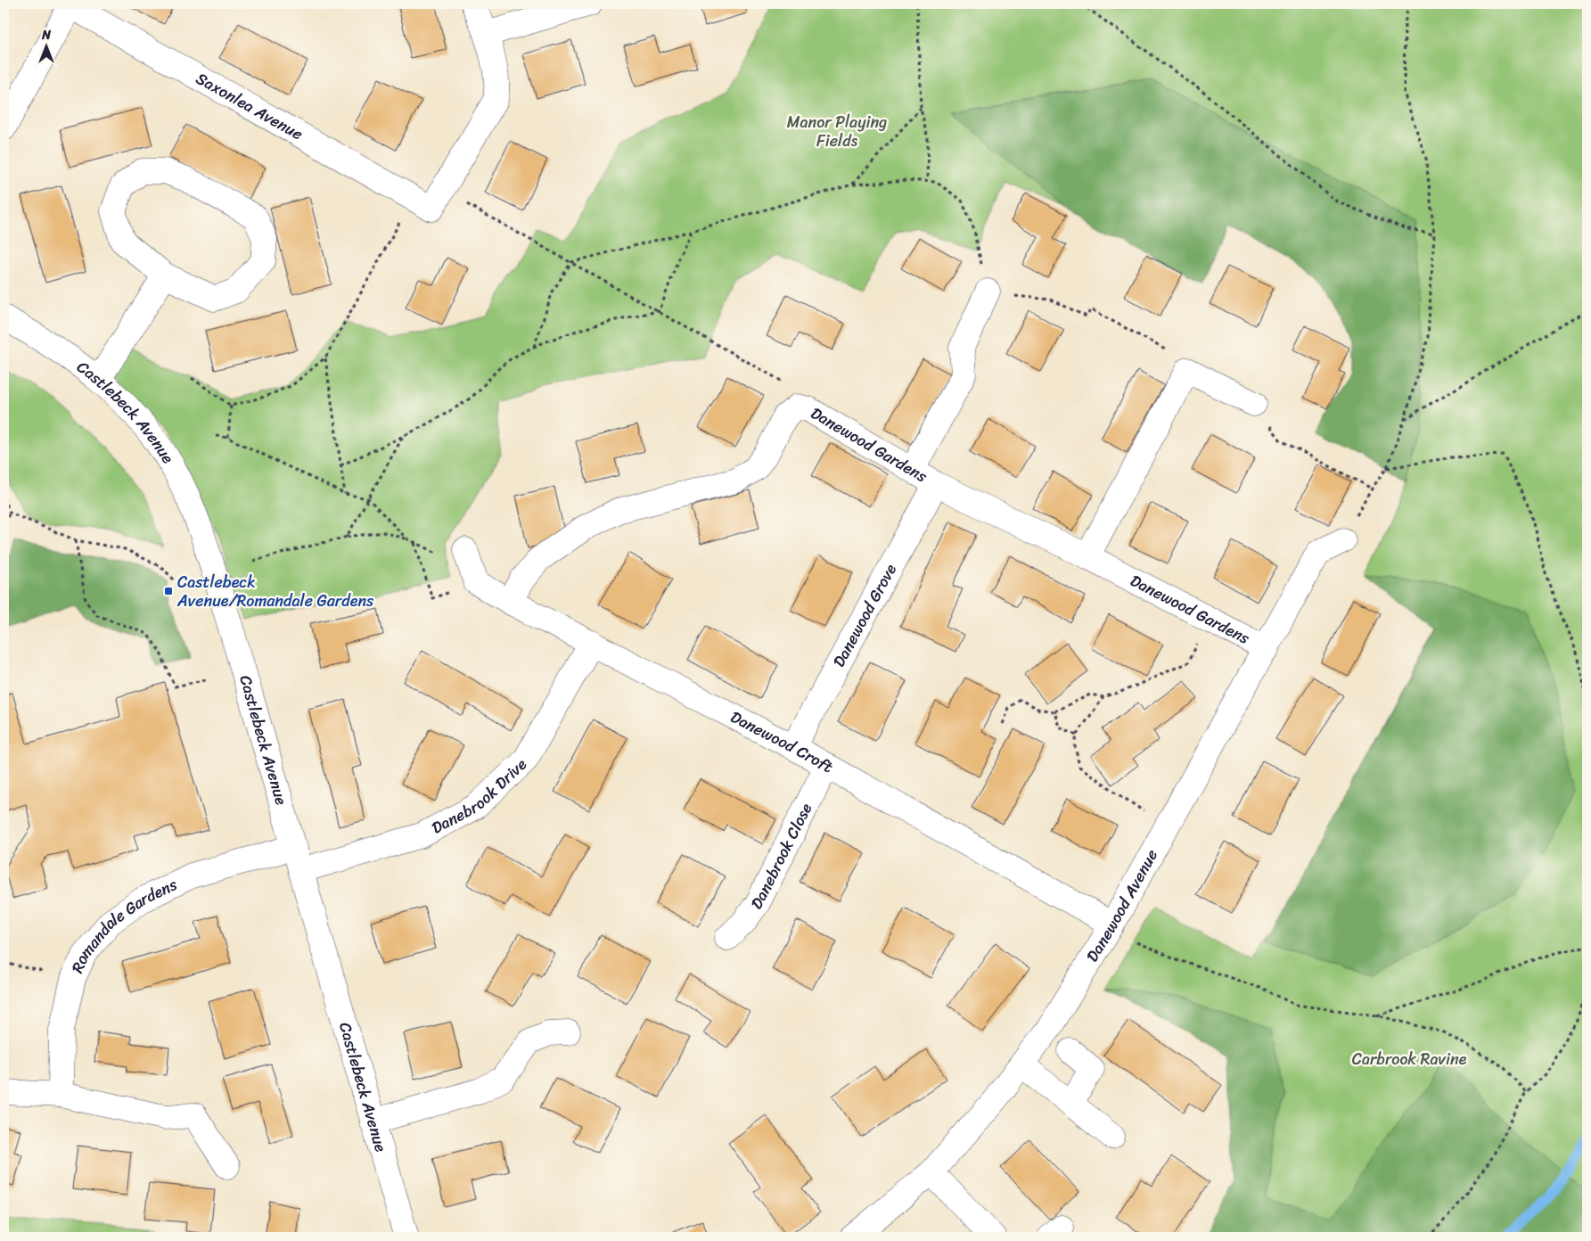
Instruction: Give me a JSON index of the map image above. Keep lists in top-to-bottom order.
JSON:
{
  "streets": {
    "street": [
      "Saxonlea Avenue",
      "Castlebeck Avenue",
      "Danewood Gardens",
      "Danewood Grove",
      "Danewood Croft",
      "Danebrook Drive",
      "Danebrook Close",
      "Danewood Avenue",
      "Romandale Gardens"
    ]
  },
  "crossings": [
    ["Castlebeck Avenue", "Danebrook Drive"],
    ["Castlebeck Avenue", "Romandale Gardens"],
    ["Danewood Gardens", "Danewood Grove"],
    ["Danewood Gardens", "Danewood Croft"],
    ["Danewood Gardens", "Danewood Avenue"],
    ["Danewood Grove", "Danewood Croft"],
    ["Danewood Croft", "Danebrook Drive"],
    ["Danewood Croft", "Danebrook Close"],
    ["Danewood Croft", "Danewood Avenue"],
    ["Danebrook Drive", "Romandale Gardens"]
  ],
  "parks": ["Manor Playing Fields", "Carbrook Ravine"],
  "places": {
    "transit": ["Castlebeck Avenue/Romandale Gardens"]
  },
  "north": "top"
}
